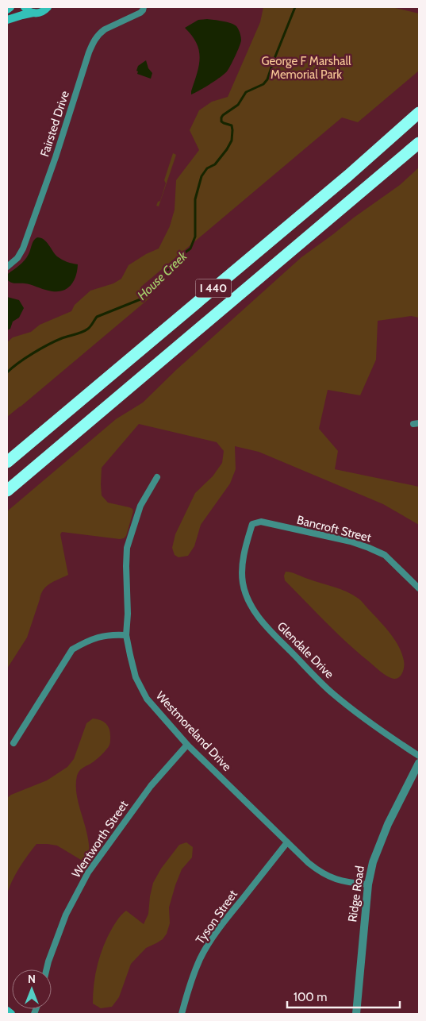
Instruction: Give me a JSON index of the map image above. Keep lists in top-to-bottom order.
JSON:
{
  "streets": {
    "highway": ["I 440"],
    "street": [
      "Fairsted Drive",
      "Bancroft Street",
      "Glendale Drive",
      "Westmoreland Drive",
      "Wentworth Street",
      "Ridge Road",
      "Tyson Street"
    ]
  },
  "crossings": [
    ["Bancroft Street", "Glendale Drive"],
    ["Westmoreland Drive", "Wentworth Street"],
    ["Westmoreland Drive", "Ridge Road"],
    ["Westmoreland Drive", "Tyson Street"]
  ],
  "water": ["House Creek"],
  "parks": ["George F Marshall Memorial Park"],
  "scale_bar": "100 m",
  "north": "top"
}
